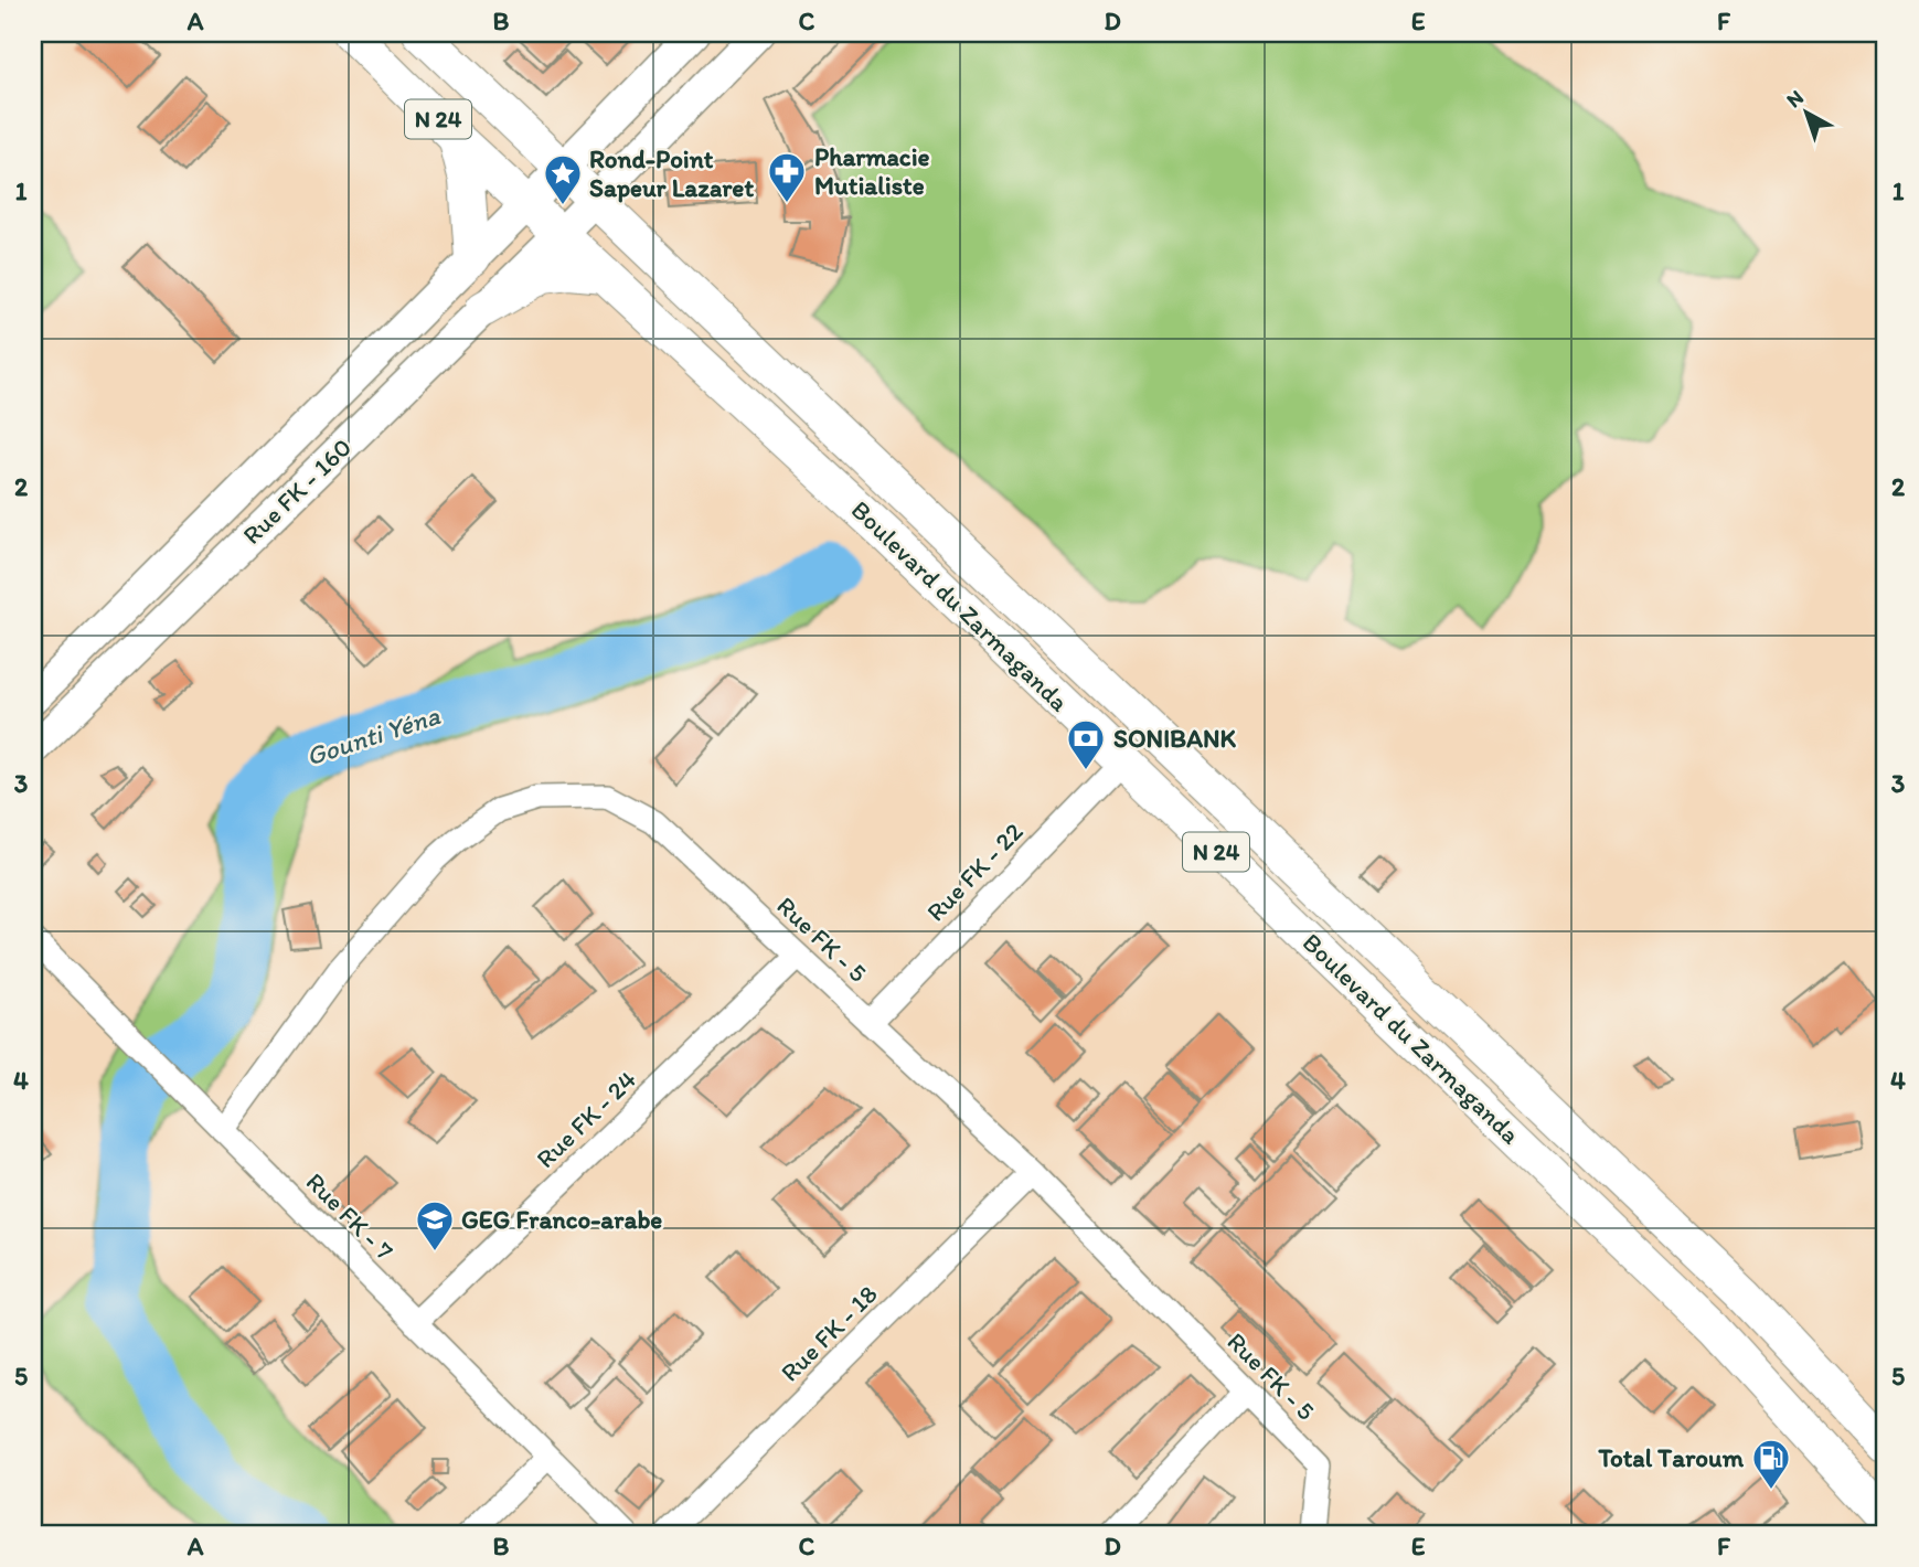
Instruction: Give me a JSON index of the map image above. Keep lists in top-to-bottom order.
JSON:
{
  "streets": {
    "main road": ["N 24", "Rue FK - 160", "Boulevard du Zarmaganda"],
    "street": [
      "Rue FK - 22",
      "Rue FK - 5",
      "Rue FK - 24",
      "Rue FK - 7",
      "Rue FK - 18"
    ]
  },
  "crossings": [
    ["Rue FK - 160", "Boulevard du Zarmaganda"],
    ["Boulevard du Zarmaganda", "Rue FK - 22"],
    ["Rue FK - 22", "Rue FK - 5"],
    ["Rue FK - 5", "Rue FK - 24"],
    ["Rue FK - 5", "Rue FK - 7"],
    ["Rue FK - 5", "Rue FK - 18"],
    ["Rue FK - 24", "Rue FK - 7"]
  ],
  "water": ["Gounti Yéna"],
  "places": {
    "pharmacy": ["Pharmacie Mutialiste"],
    "place": ["Rond-Point Sapeur Lazaret"],
    "bank": ["SONIBANK"],
    "school or university": ["GEG Franco-arabe"],
    "fuel station": ["Total Taroum"]
  },
  "north": "top left",
  "grid": {
    "columns": [
      "A",
      "B",
      "C",
      "D",
      "E",
      "F"
    ],
    "rows": [
      "1",
      "2",
      "3",
      "4",
      "5"
    ]
  }
}
